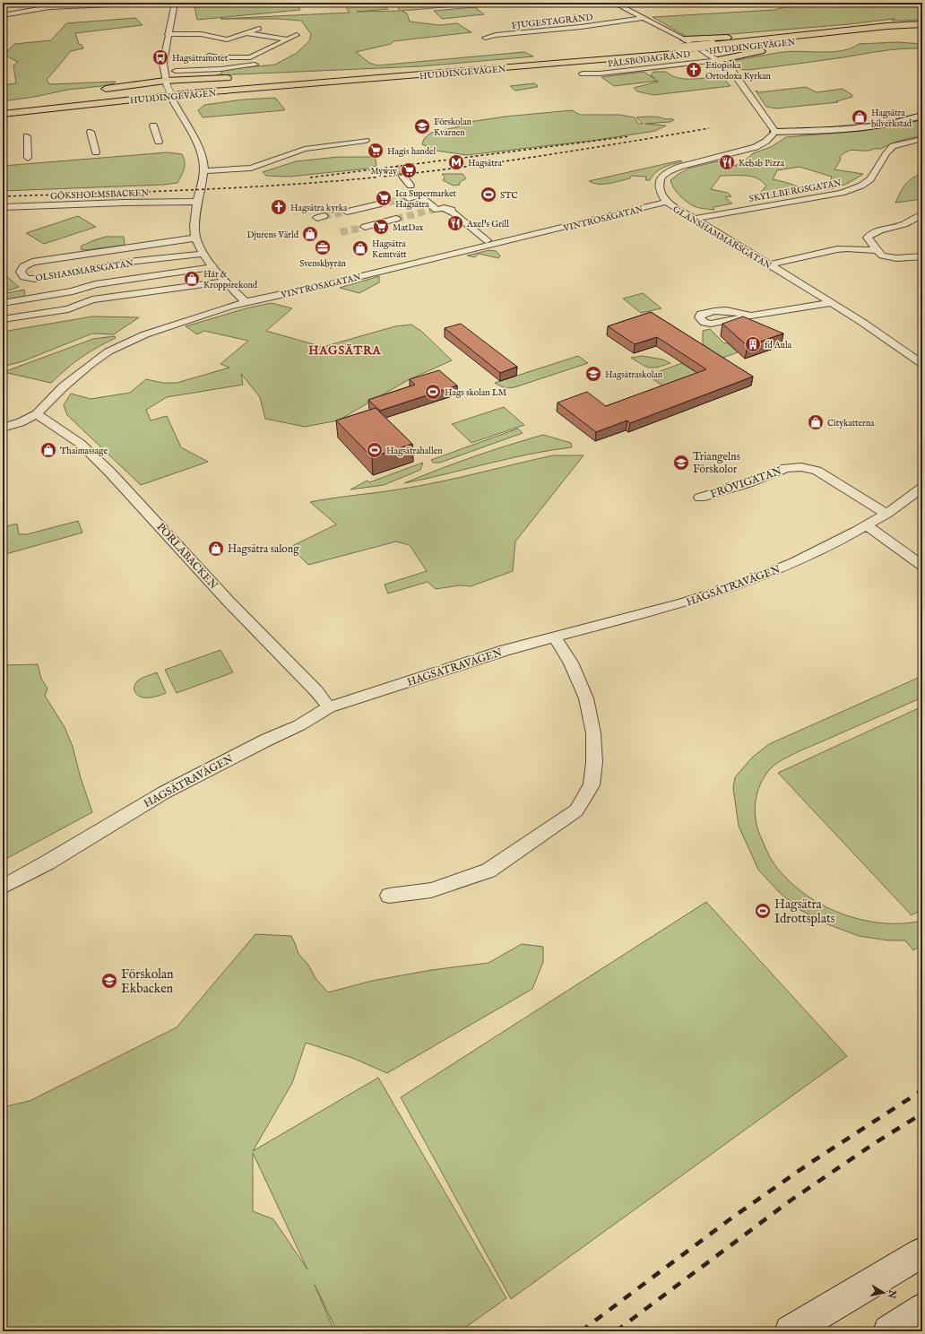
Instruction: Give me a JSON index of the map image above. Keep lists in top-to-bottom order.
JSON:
{
  "streets": {
    "main road": ["HUDDINGEVÄGEN"],
    "street": [
      "FJUGESTAGRÄND",
      "PÅLSBODAGRÄND",
      "SKYLLBERGSGATAN",
      "GÖKSHOLMSBACKEN",
      "VINTROSAGATAN",
      "GLANSHAMMARSGATAN",
      "OLSHAMMARSGATAN",
      "FRÖVIGATAN",
      "PORLABACKEN",
      "HAGSÄTRAVÄGEN"
    ]
  },
  "crossings": [
    ["SKYLLBERGSGATAN", "GLANSHAMMARSGATAN"],
    ["VINTROSAGATAN", "GLANSHAMMARSGATAN"],
    ["VINTROSAGATAN", "PORLABACKEN"],
    ["FRÖVIGATAN", "HAGSÄTRAVÄGEN"],
    ["PORLABACKEN", "HAGSÄTRAVÄGEN"]
  ],
  "districts": ["HAGSÄTRA"],
  "places": {
    "bus stop": ["Hagsätramotet"],
    "church": ["Etiopiska Ortodoxa Kyrkan", "Hagsätra kyrka"],
    "shop": [
      "Hagsätra bilverkstad",
      "Djurens Värld",
      "Hagsätra Kemtvätt",
      "Hår & Kroppsrekond",
      "Citykatterna",
      "Thaimassage",
      "Hagsätra salong"
    ],
    "school or university": [
      "Förskolan Kvarnen",
      "Hagsätraskolan",
      "Triangelns Förskolor",
      "Förskolan Ekbacken"
    ],
    "supermarket": [
      "Hagis handel",
      "Myway",
      "Ica Supermarket Hagsätra",
      "MatDax"
    ],
    "metro station": ["Hagsätra"],
    "restaurant": ["Kebab Pizza", "Axel's Grill"],
    "sports": [
      "STC",
      "Hags skolan LM",
      "Hagsätrahallen",
      "Hagsätra Idrottsplats"
    ],
    "office": ["Svenskbyrån"],
    "building": ["fd Aula"]
  },
  "north": "right"
}
